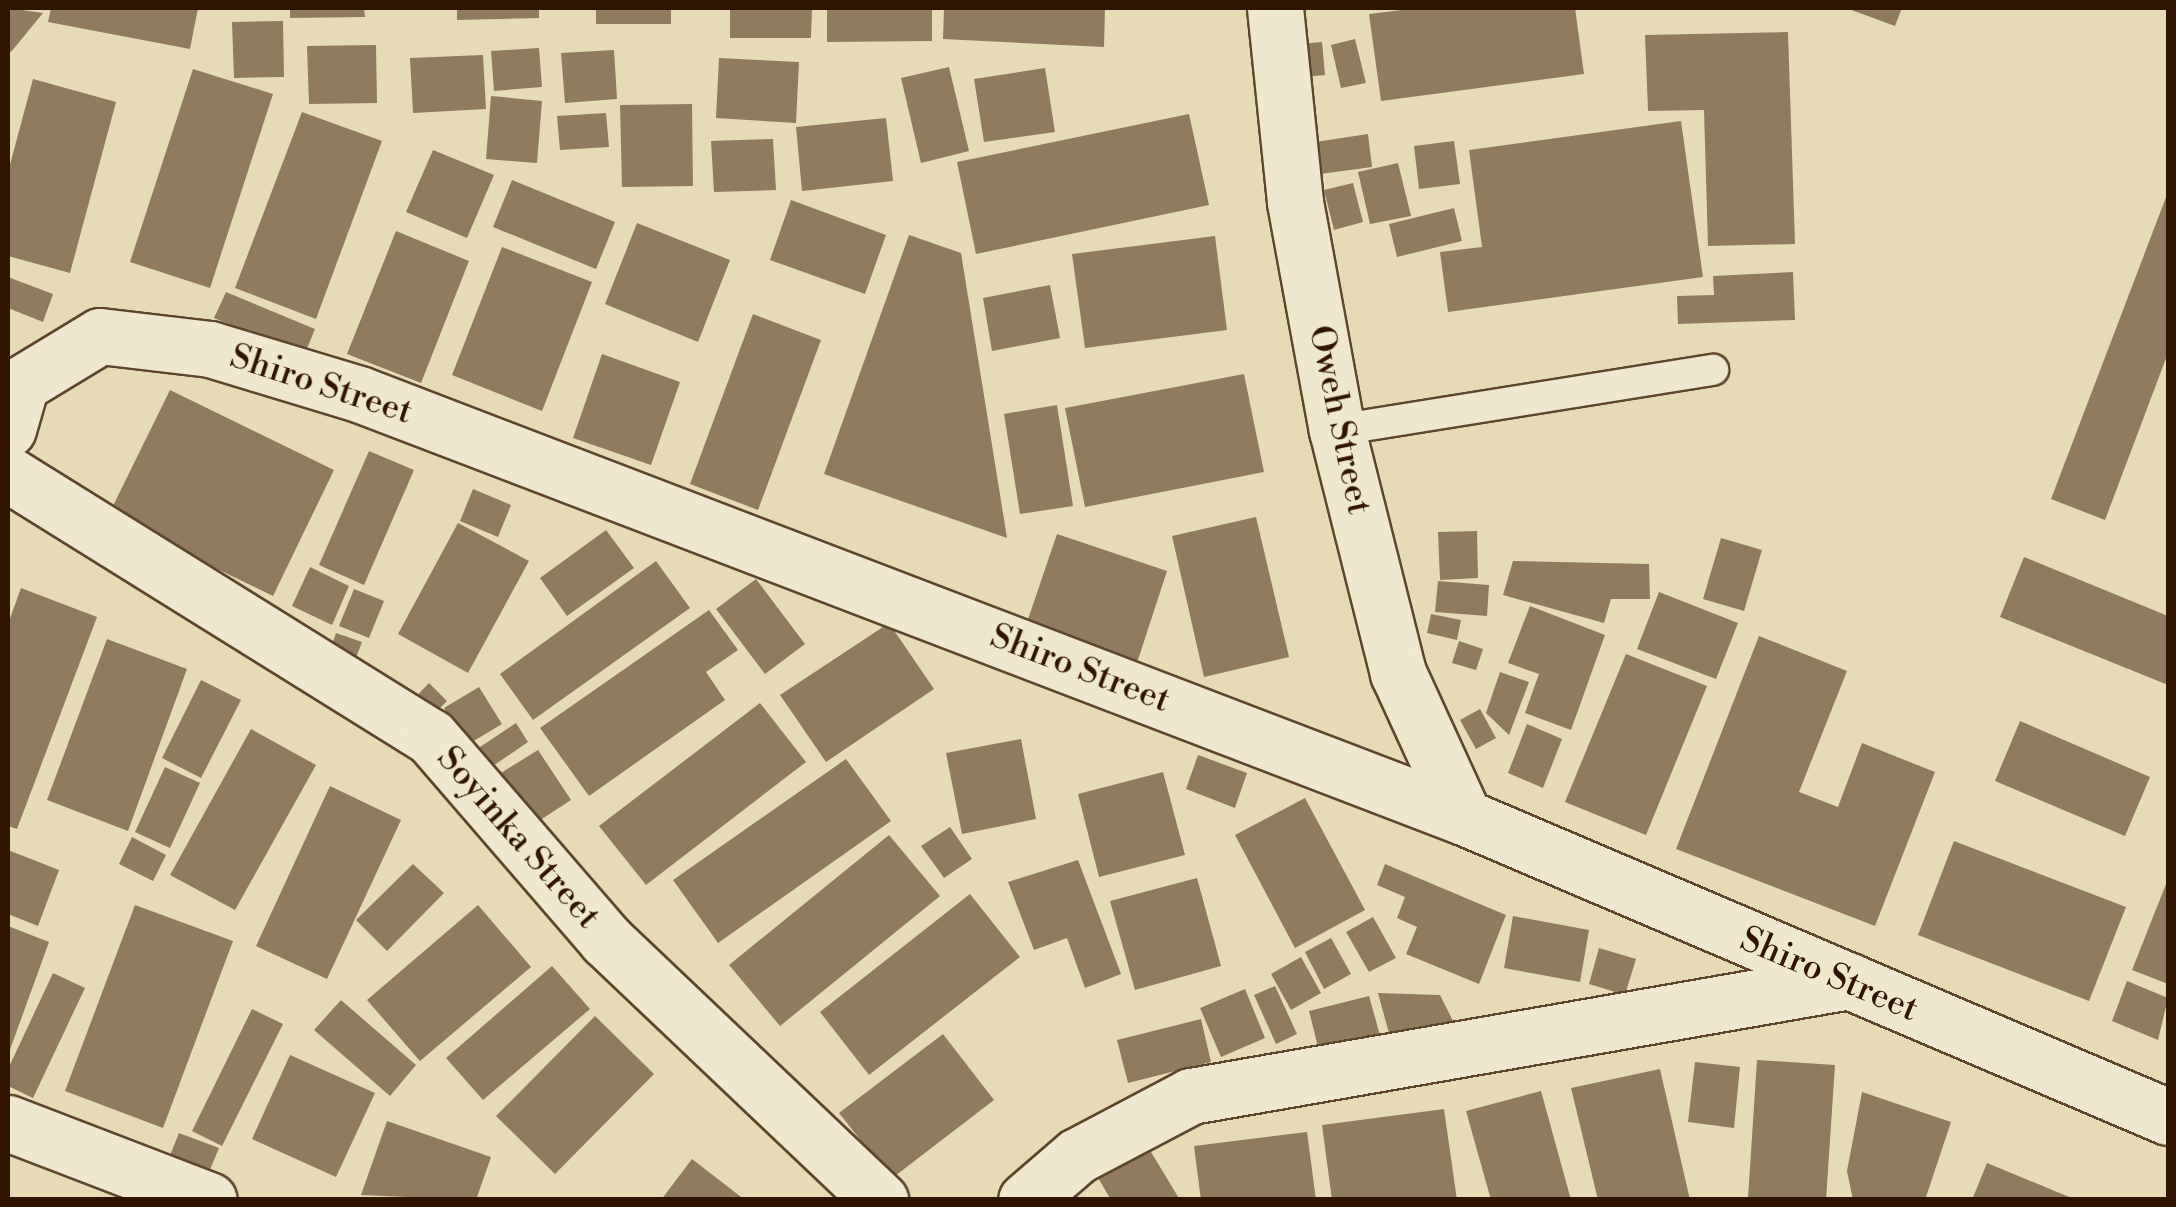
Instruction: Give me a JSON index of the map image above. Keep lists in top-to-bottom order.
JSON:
{
  "streets": {
    "street": ["Shiro Street", "Oweh Street", "Soyinka Street"]
  },
  "crossings": [
    ["Shiro Street", "Oweh Street"]
  ]
}
